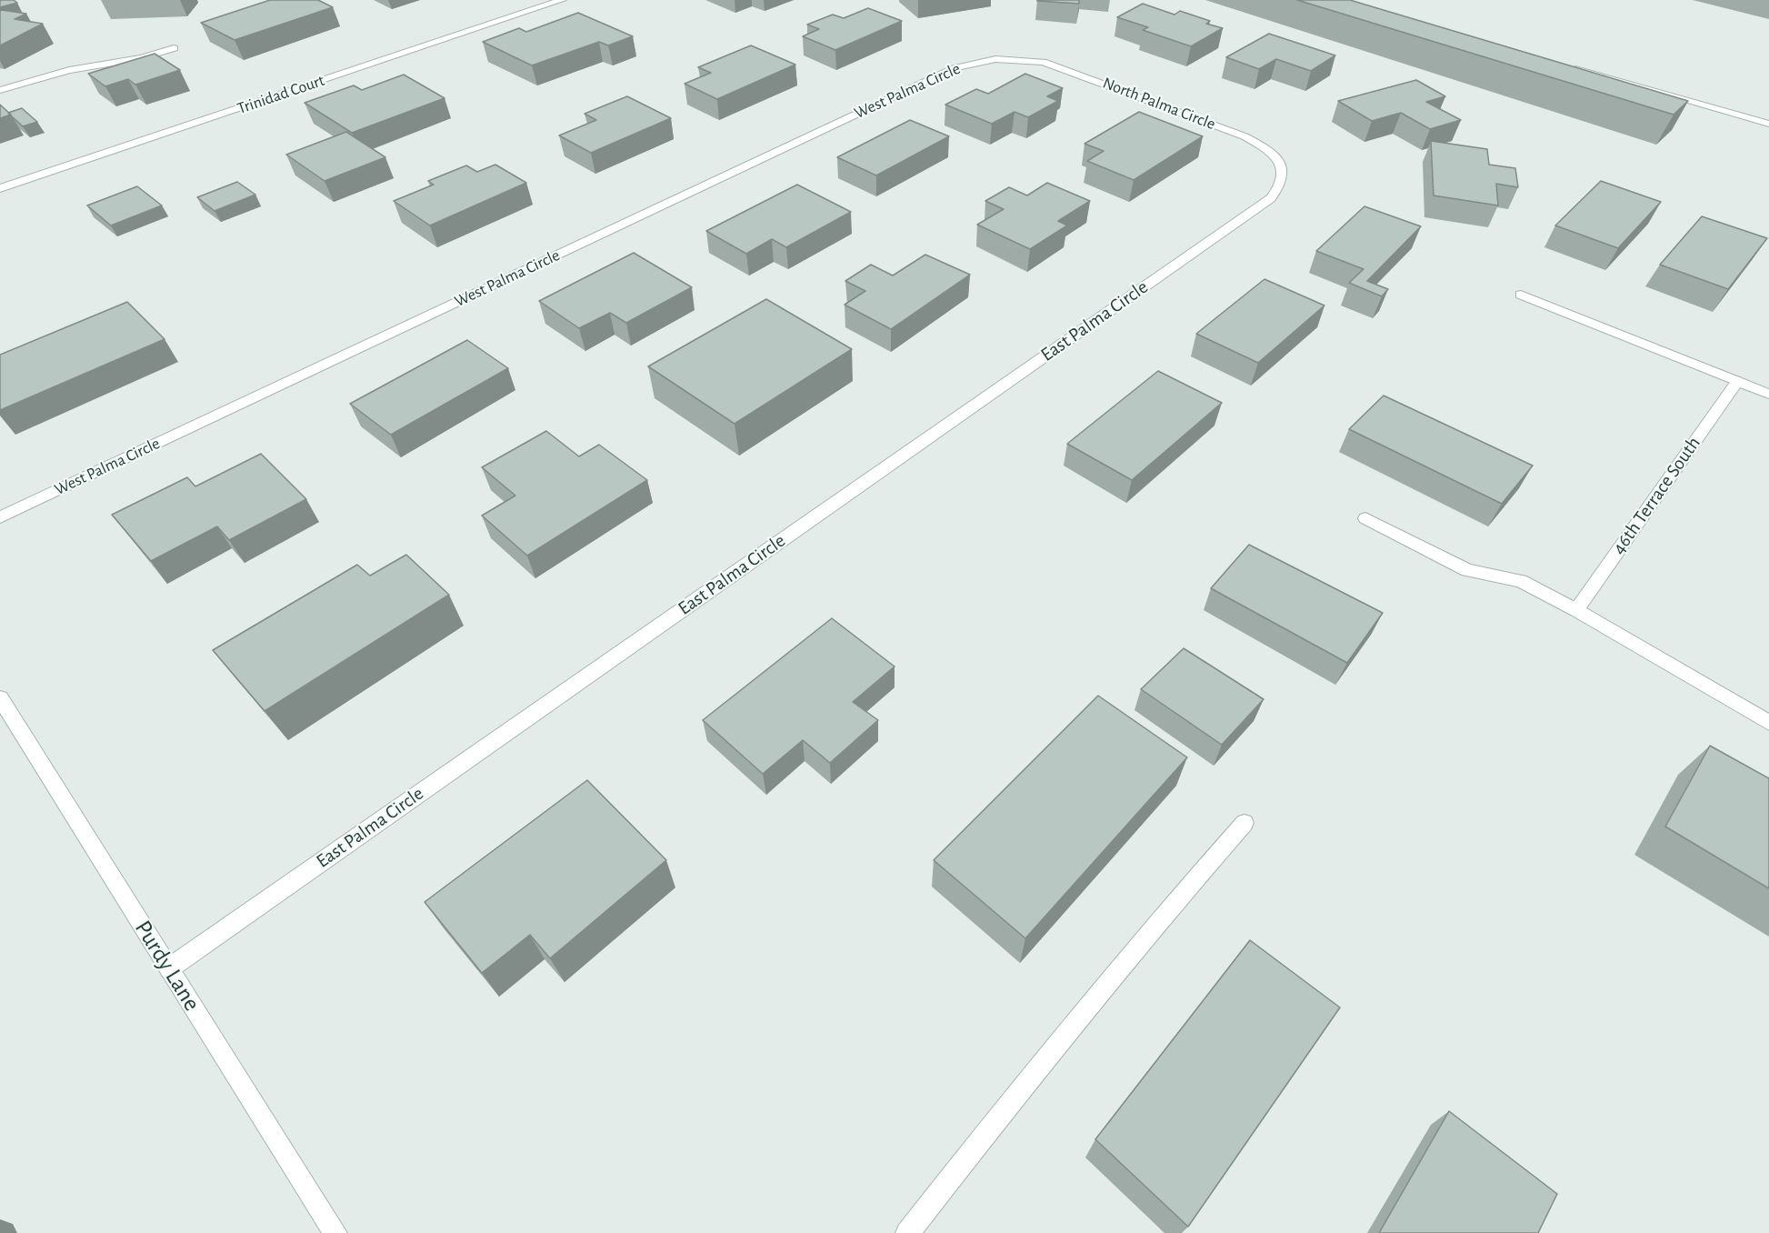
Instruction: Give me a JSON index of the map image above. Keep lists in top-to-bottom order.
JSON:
{
  "streets": {
    "street": [
      "West Palma Circle",
      "Trinidad Court",
      "North Palma Circle",
      "East Palma Circle",
      "46th Terrace South",
      "Purdy Lane"
    ]
  },
  "crossings": [
    ["West Palma Circle", "North Palma Circle"],
    ["North Palma Circle", "East Palma Circle"],
    ["East Palma Circle", "Purdy Lane"]
  ]
}
